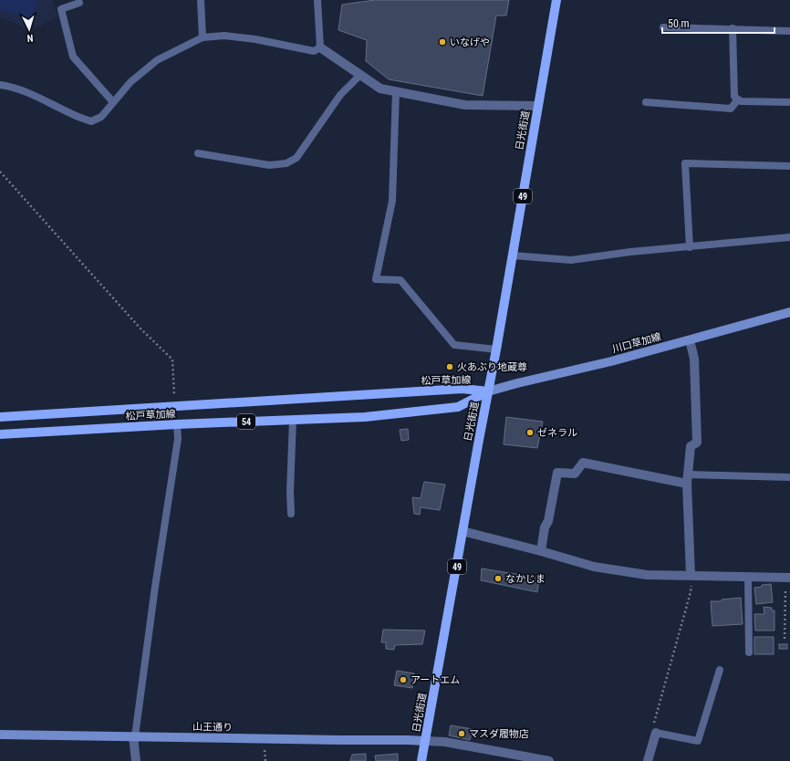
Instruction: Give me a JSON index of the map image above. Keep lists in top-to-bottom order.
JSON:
{
  "streets": {
    "main road": [
      "日光街道",
      "49",
      "松戸草加線",
      "54"
    ],
    "street": ["川口草加線", "山王通り"]
  },
  "crossings": [
    ["日光街道", "川口草加線"],
    ["日光街道", "松戸草加線"],
    ["日光街道", "山王通り"],
    ["川口草加線", "松戸草加線"]
  ],
  "places": [
    "いなげや",
    "火あぶり地蔵尊",
    "ゼネラル",
    "なかじま",
    "アートエム",
    "マスダ履物店"
  ],
  "scale_bar": "50 m",
  "north": "bottom"
}
